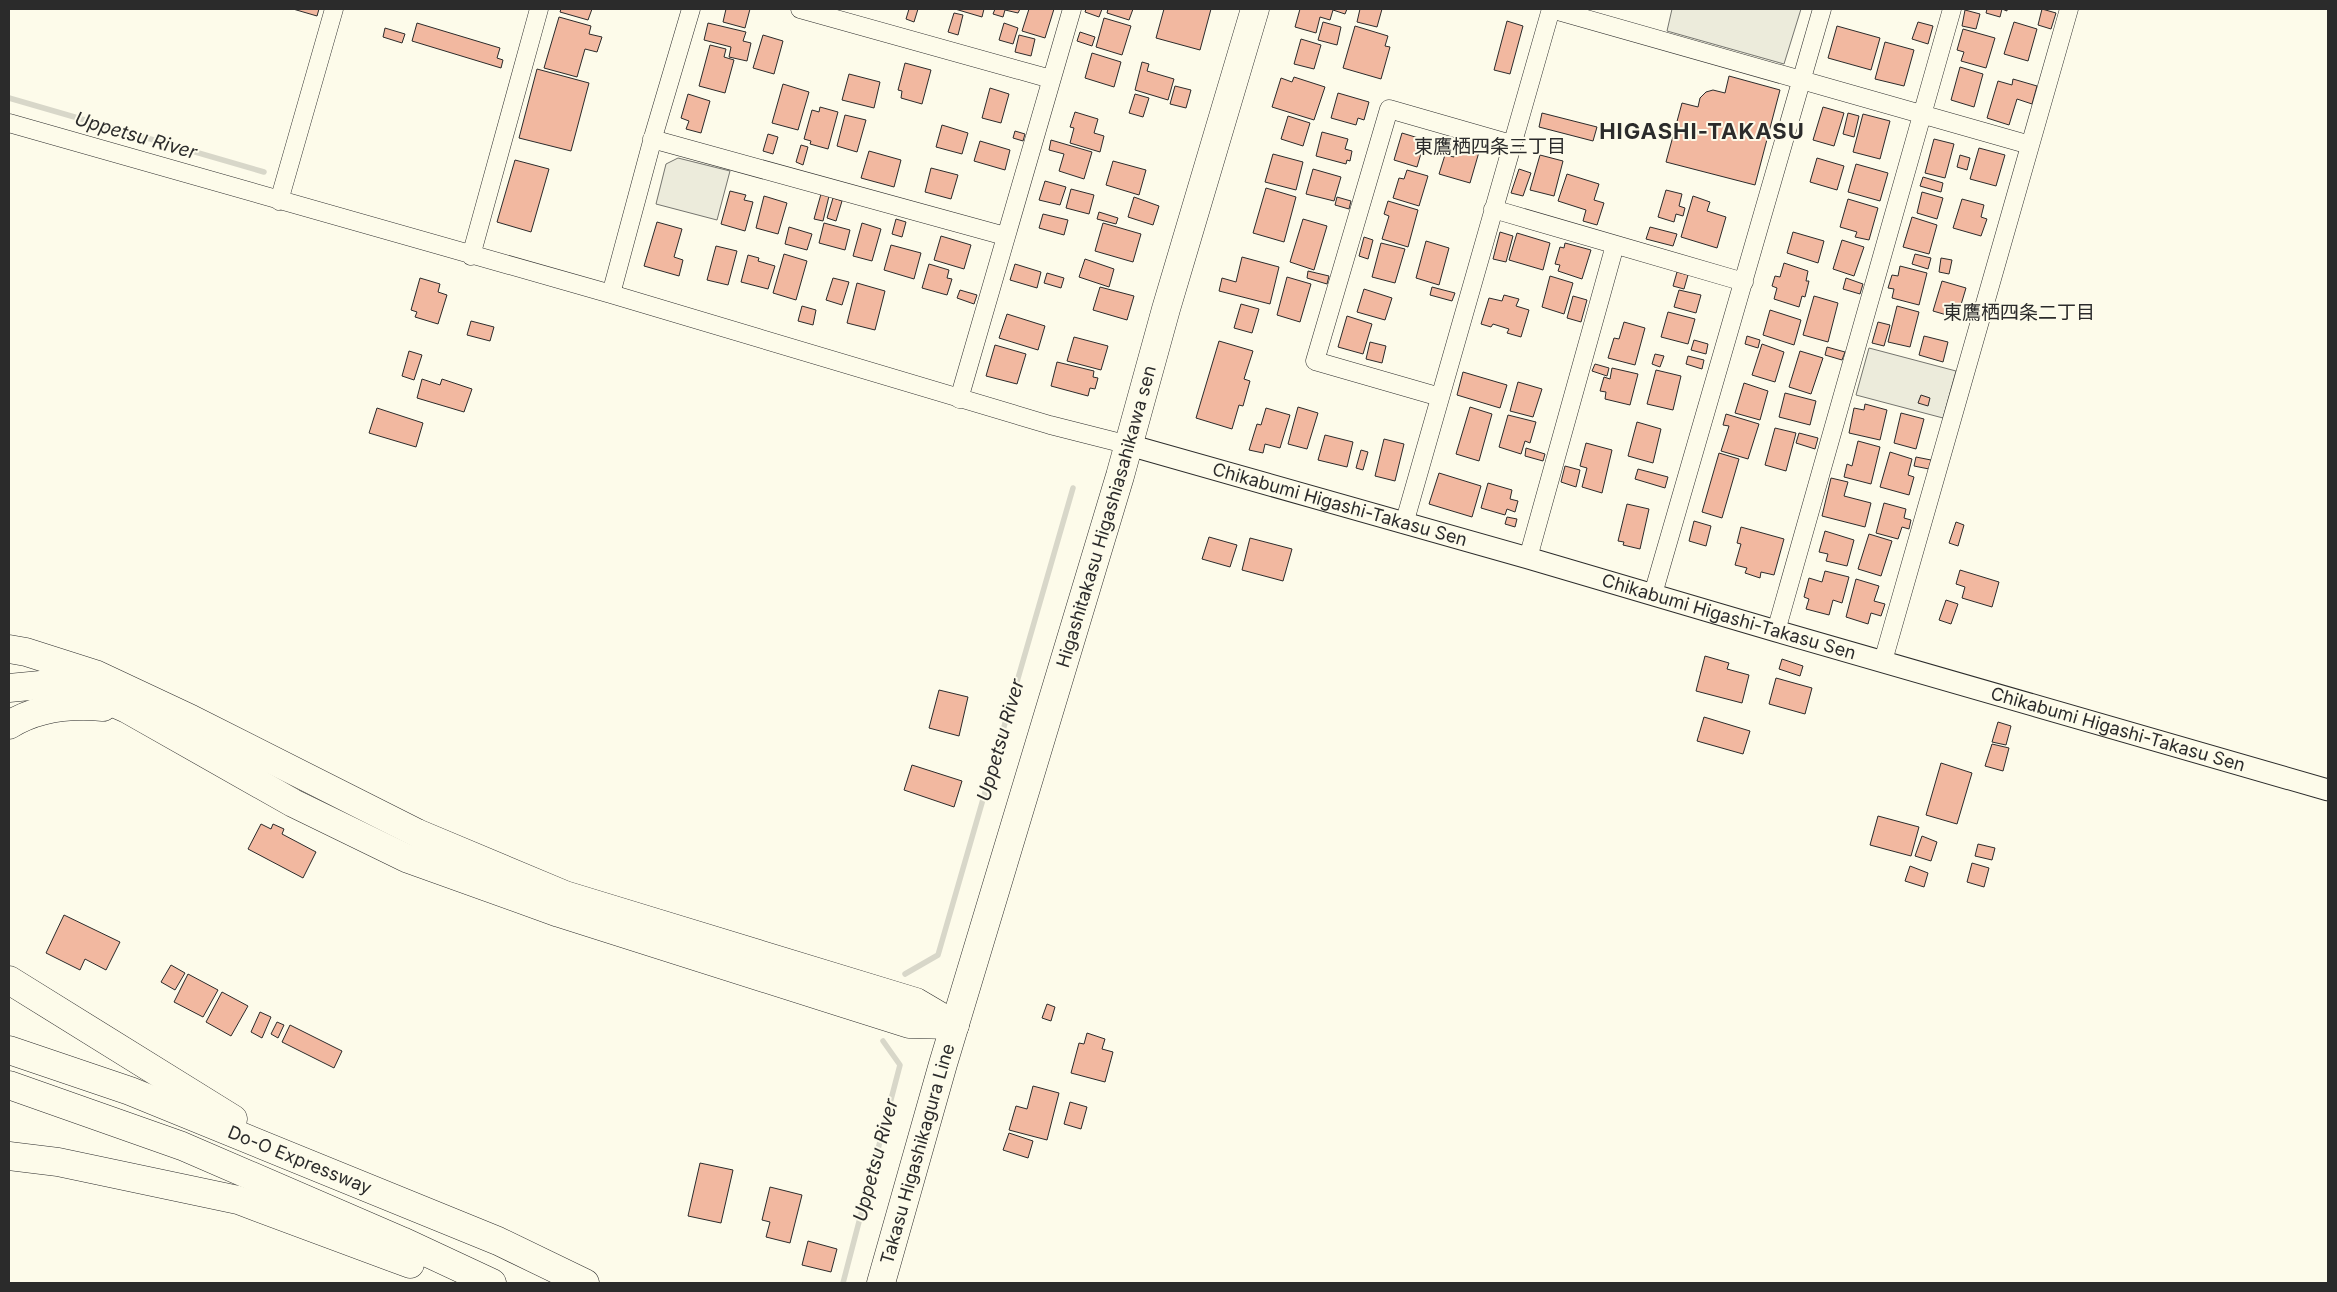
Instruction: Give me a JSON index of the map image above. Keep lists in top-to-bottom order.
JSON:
{
  "streets": {
    "main road": ["Higashitakasu Higashiasahikawa sen", "Takasu Higashikagura Line", "Do-O Expressway"],
    "street": ["Chikabumi Higashi-Takasu Sen"]
  },
  "crossings": [
    ["Chikabumi Higashi-Takasu Sen", "Higashitakasu Higashiasahikawa sen"],
    ["Higashitakasu Higashiasahikawa sen", "Takasu Higashikagura Line"]
  ],
  "districts": ["HIGASHI-TAKASU", "東鷹栖四条三丁目", "東鷹栖四条二丁目"],
  "water": ["Uppetsu River"]
}
